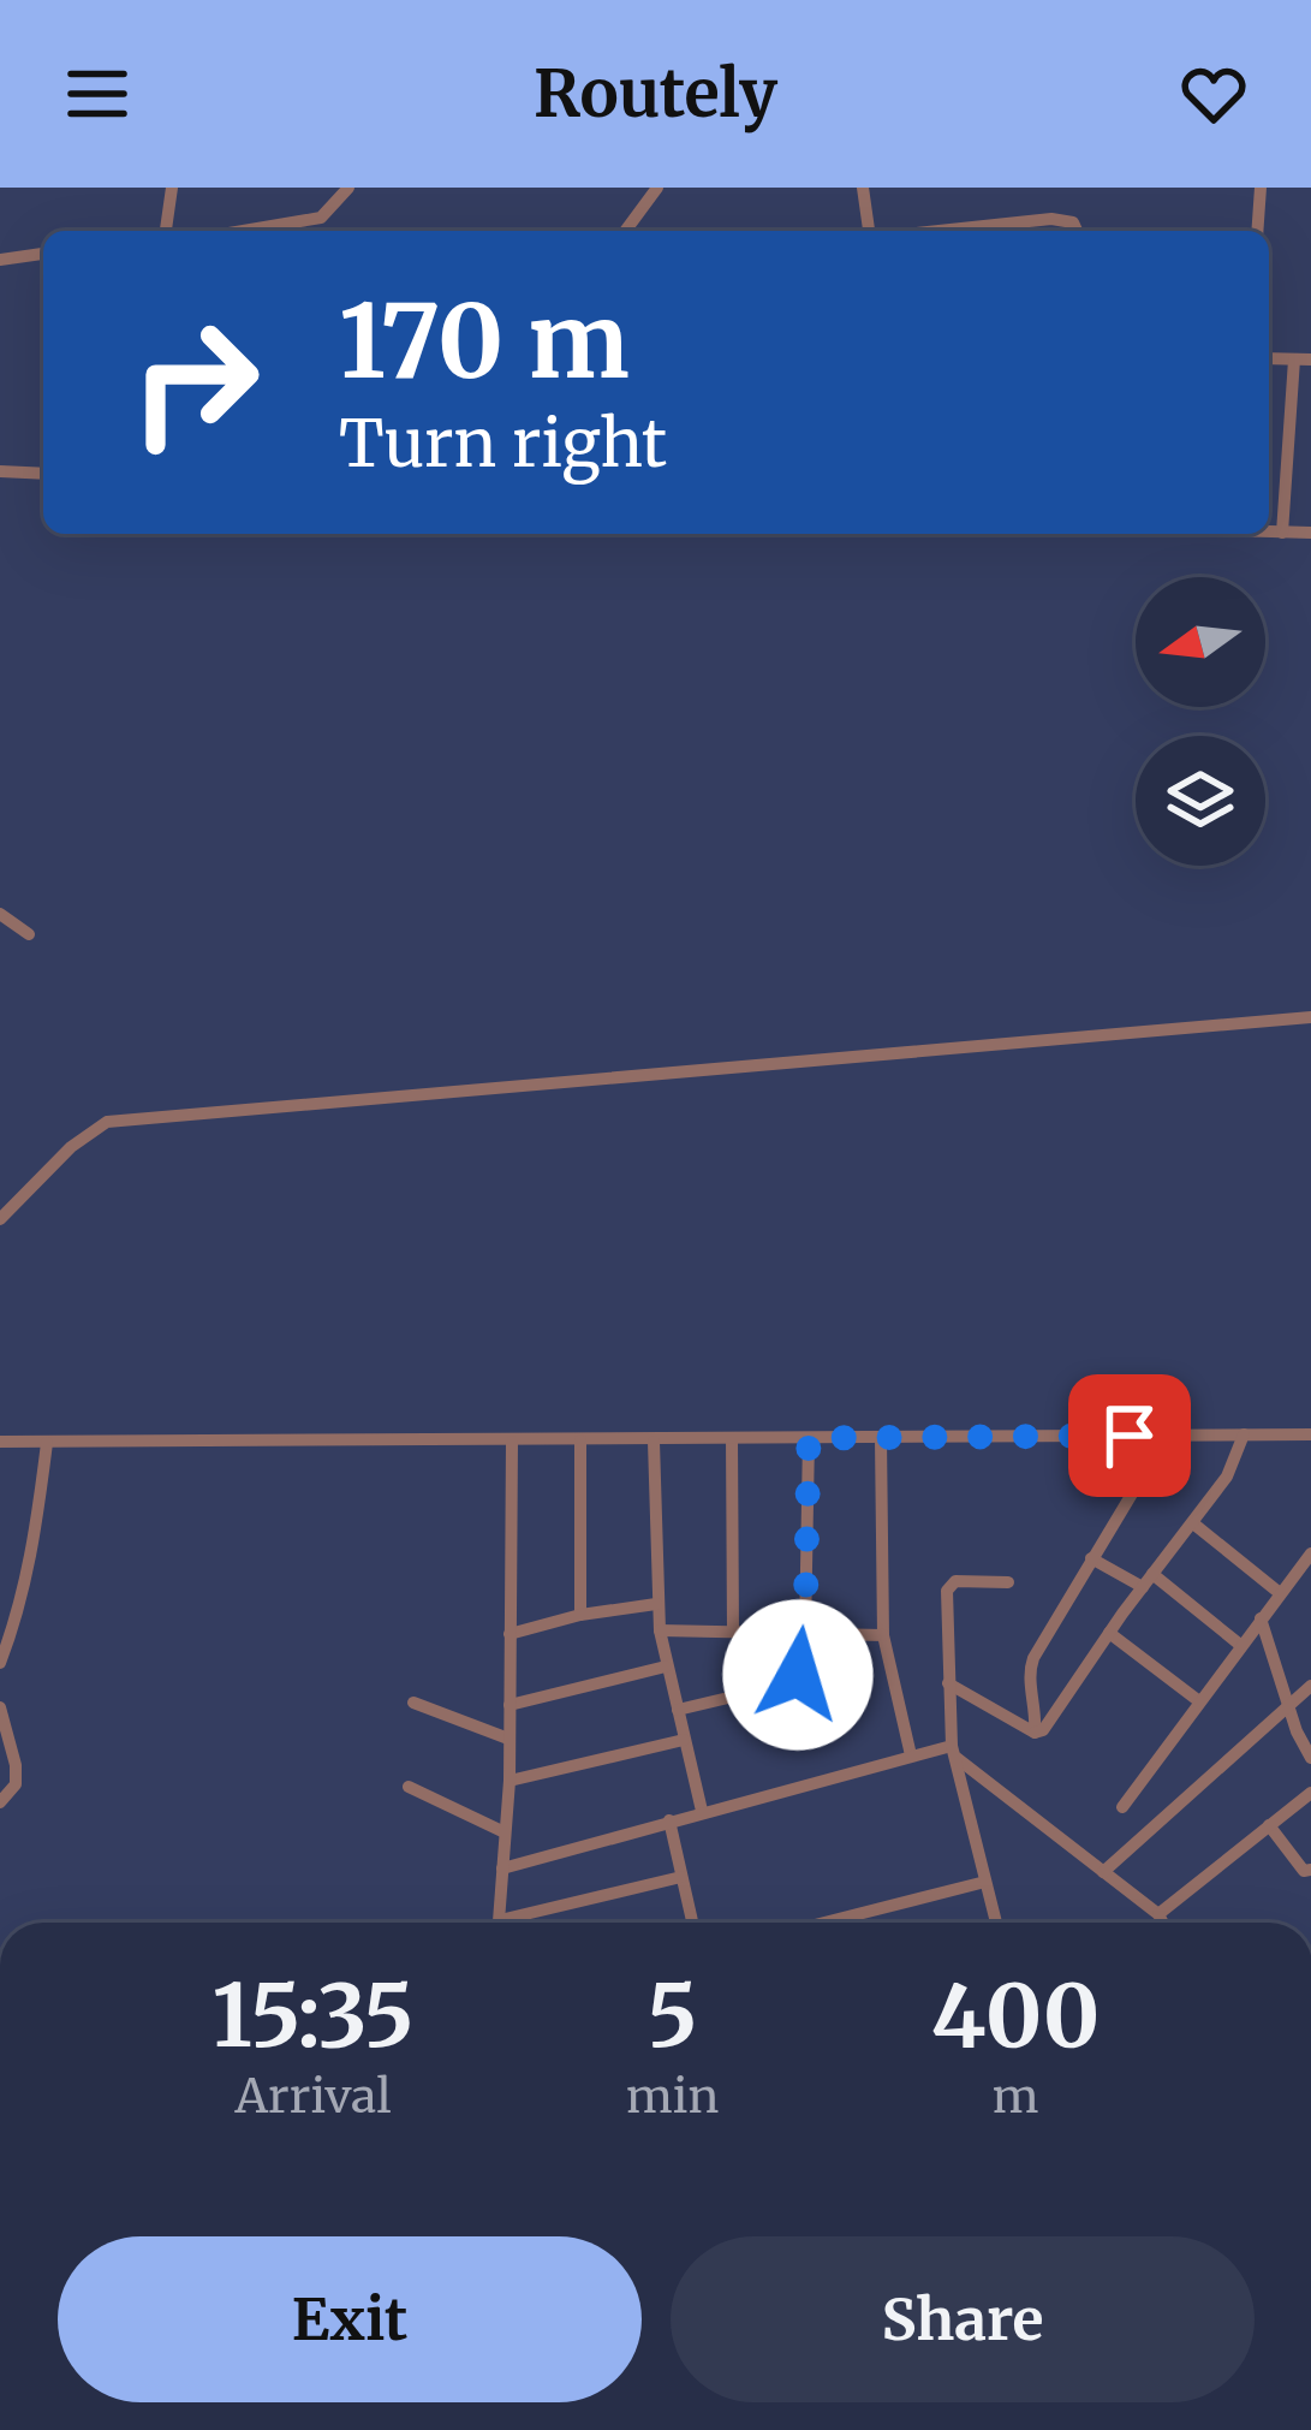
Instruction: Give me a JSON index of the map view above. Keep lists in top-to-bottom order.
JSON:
{
  "north": "left",
  "page": {
    "header": "Routely",
    "turn": ["170 m", "Turn right"],
    "eta": [
      "15:35",
      "Arrival",
      "5",
      "min",
      "400",
      "m"
    ],
    "buttons": ["Exit", "Share"]
  }
}
